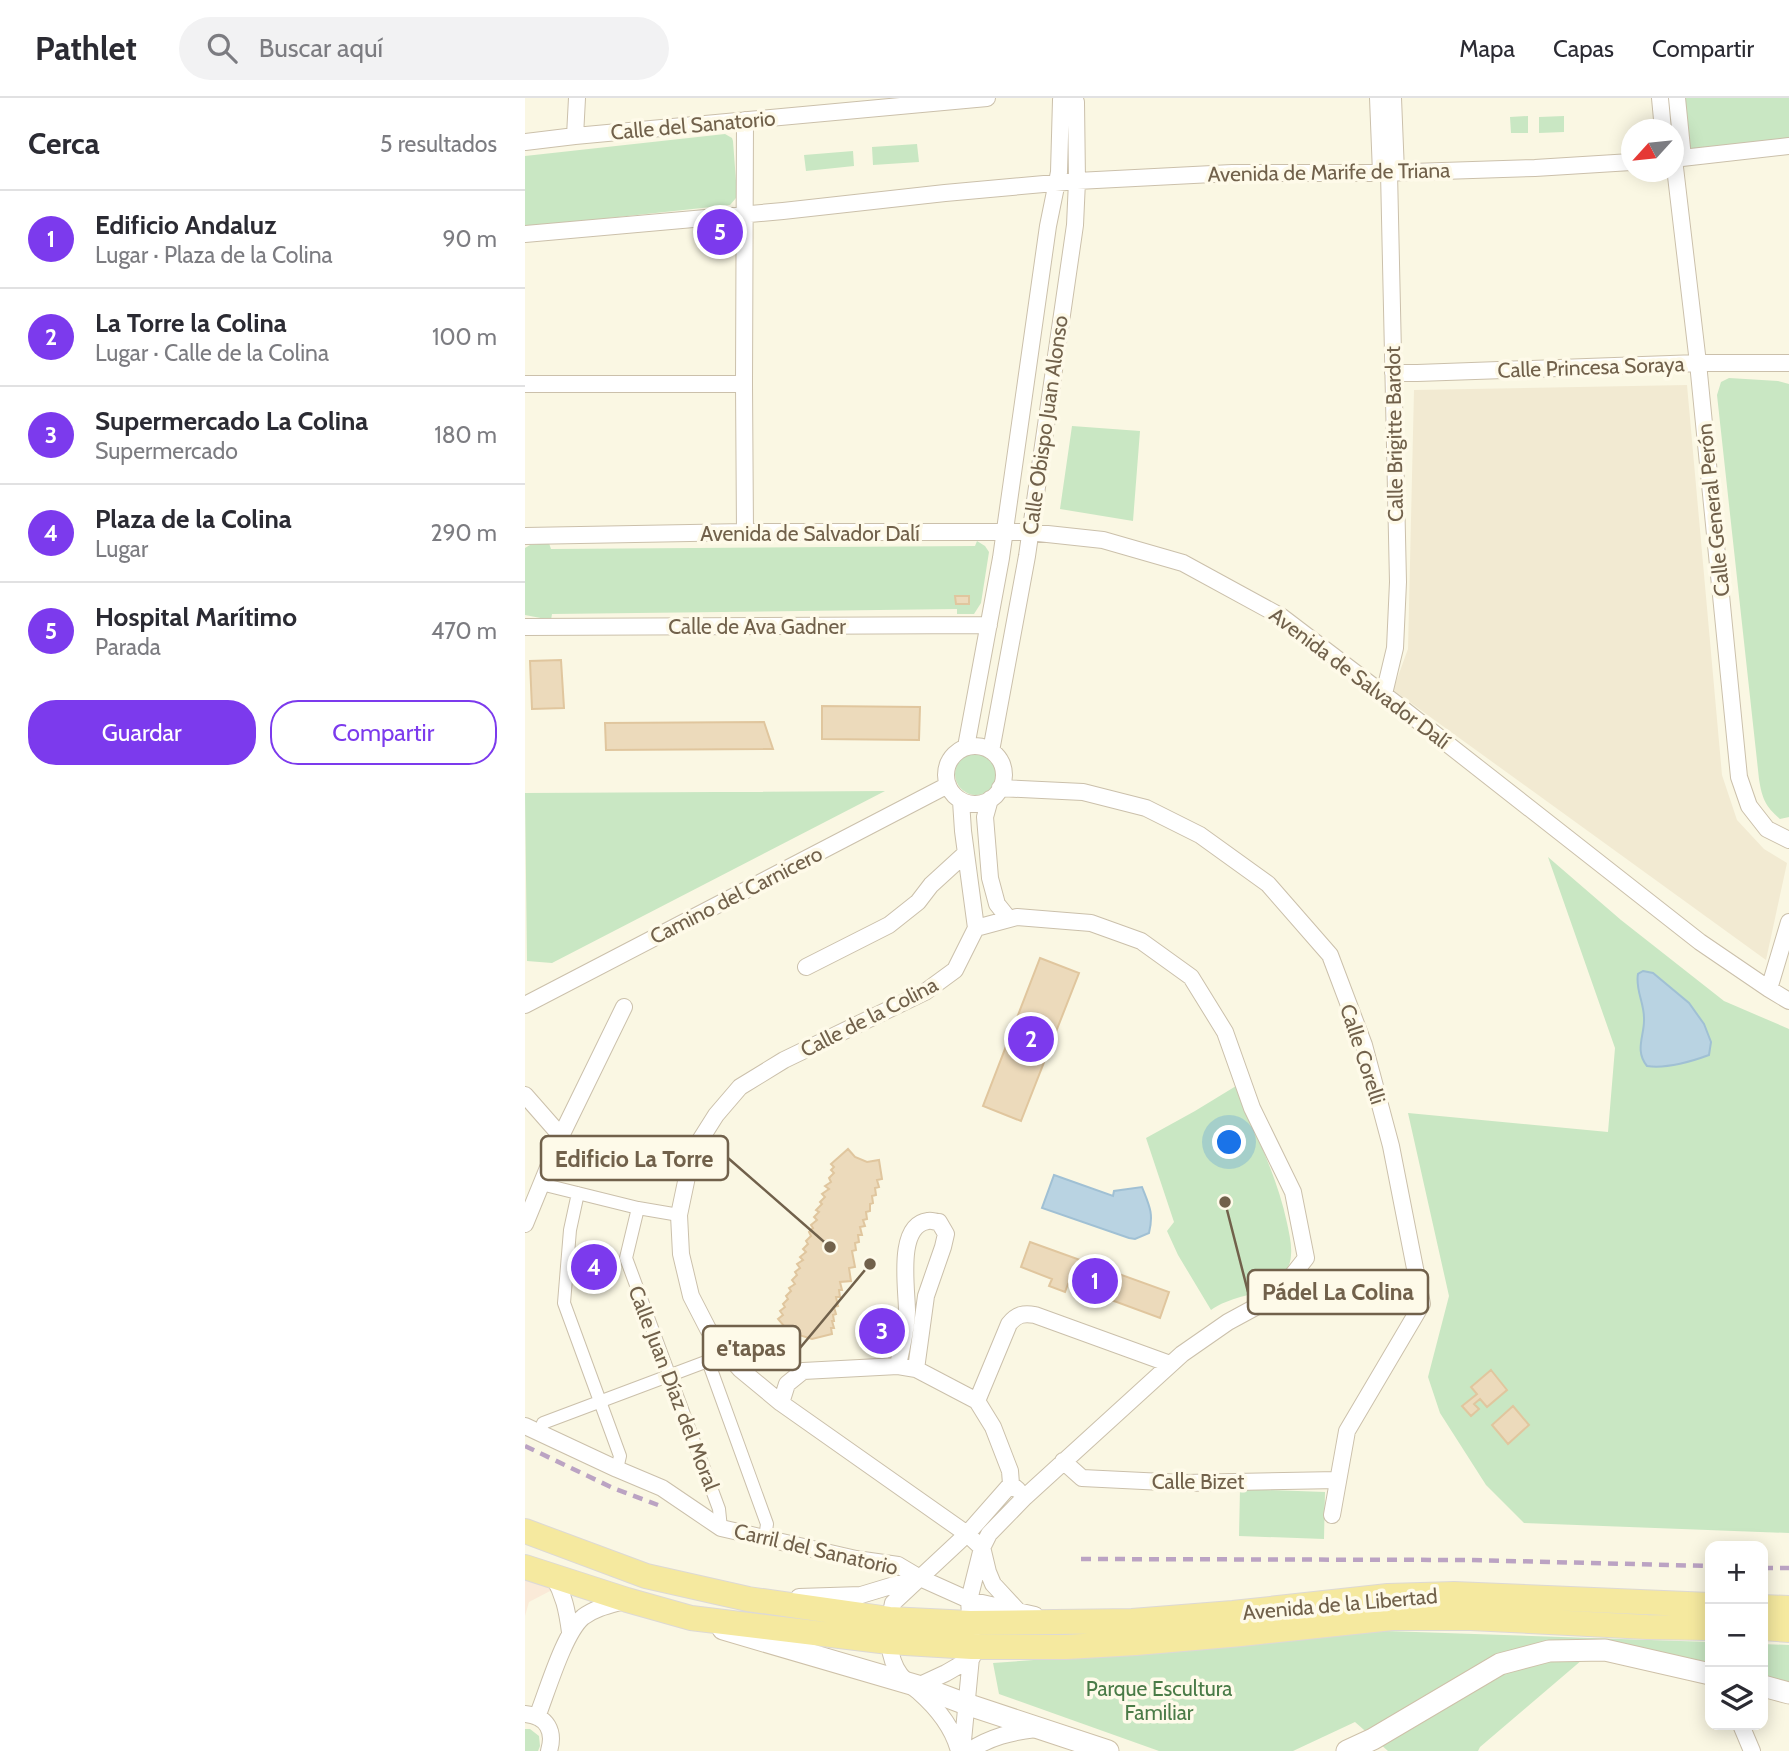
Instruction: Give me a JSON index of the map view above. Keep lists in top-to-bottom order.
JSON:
{
  "streets": {
    "main road": ["Avenida de la Libertad"],
    "street": [
      "Calle del Sanatorio",
      "Avenida de Marife de Triana",
      "Calle Princesa Soraya",
      "Calle Obispo Juan Alonso",
      "Calle Brigitte Bardot",
      "Calle General Perón",
      "Avenida de Salvador Dalí",
      "Calle de Ava Gadner",
      "Camino del Carnicero",
      "Calle de la Colina",
      "Calle Corelli",
      "Calle Juan Díaz del Moral",
      "Calle Bizet",
      "Carril del Sanatorio"
    ]
  },
  "crossings": [
    ["Avenida de Marife de Triana", "Calle Obispo Juan Alonso"],
    ["Avenida de Marife de Triana", "Calle Brigitte Bardot"],
    ["Calle Princesa Soraya", "Calle Brigitte Bardot"],
    ["Calle Princesa Soraya", "Calle General Perón"],
    ["Calle Obispo Juan Alonso", "Avenida de Salvador Dalí"],
    ["Calle Obispo Juan Alonso", "Calle de Ava Gadner"],
    ["Calle Obispo Juan Alonso", "Camino del Carnicero"],
    ["Calle Obispo Juan Alonso", "Calle Corelli"],
    ["Calle Brigitte Bardot", "Avenida de Salvador Dalí"],
    ["Camino del Carnicero", "Calle Corelli"],
    ["Calle Corelli", "Calle Bizet"],
    ["Calle Juan Díaz del Moral", "Carril del Sanatorio"],
    ["Carril del Sanatorio", "Avenida de la Libertad"]
  ],
  "parks": ["Parque Escultura Familiar"],
  "places": ["Pádel La Colina", "Edificio La Torre", "e'tapas"],
  "north": "bottom left",
  "page": {
    "header": "Pathlet",
    "search": "Buscar aquí",
    "nav": ["Mapa", "Capas", "Compartir"],
    "heading": ["Cerca", "5 resultados"],
    "list": [
      {
        "mark": "1",
        "name": "Edificio Andaluz",
        "note": "Lugar · Plaza de la Colina",
        "value": "90 m"
      },
      {
        "mark": "2",
        "name": "La Torre la Colina",
        "note": "Lugar · Calle de la Colina",
        "value": "100 m"
      },
      {
        "mark": "3",
        "name": "Supermercado La Colina",
        "note": "Supermercado",
        "value": "180 m"
      },
      {
        "mark": "4",
        "name": "Plaza de la Colina",
        "note": "Lugar",
        "value": "290 m"
      },
      {
        "mark": "5",
        "name": "Hospital Marítimo",
        "note": "Parada",
        "value": "470 m"
      }
    ],
    "pins": [
      "5",
      "2",
      "4",
      "1",
      "3"
    ],
    "buttons": ["Guardar", "Compartir"],
    "map_buttons": ["+", "−"]
  }
}
